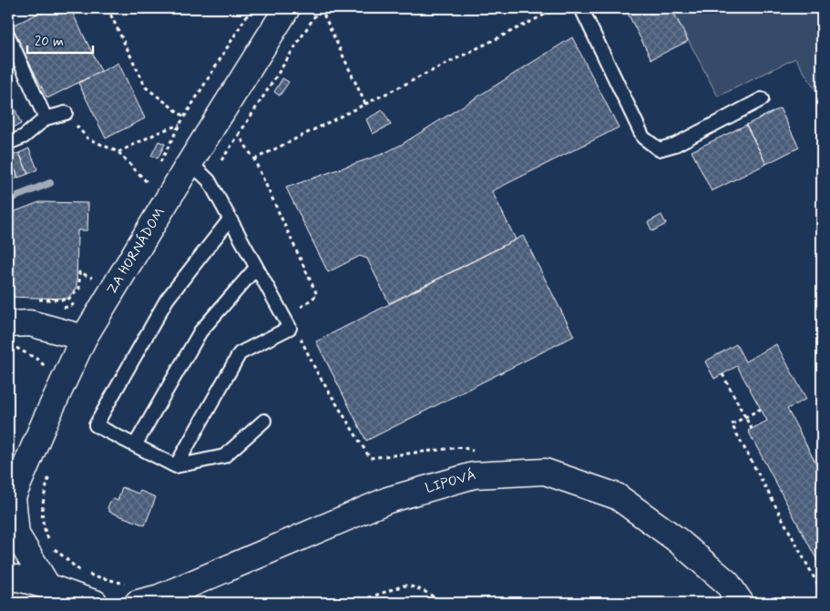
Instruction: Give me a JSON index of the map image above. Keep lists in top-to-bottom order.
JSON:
{
  "streets": {
    "street": ["ZA HORNÁDOM", "LIPOVÁ"]
  },
  "scale_bar": "20 m"
}
